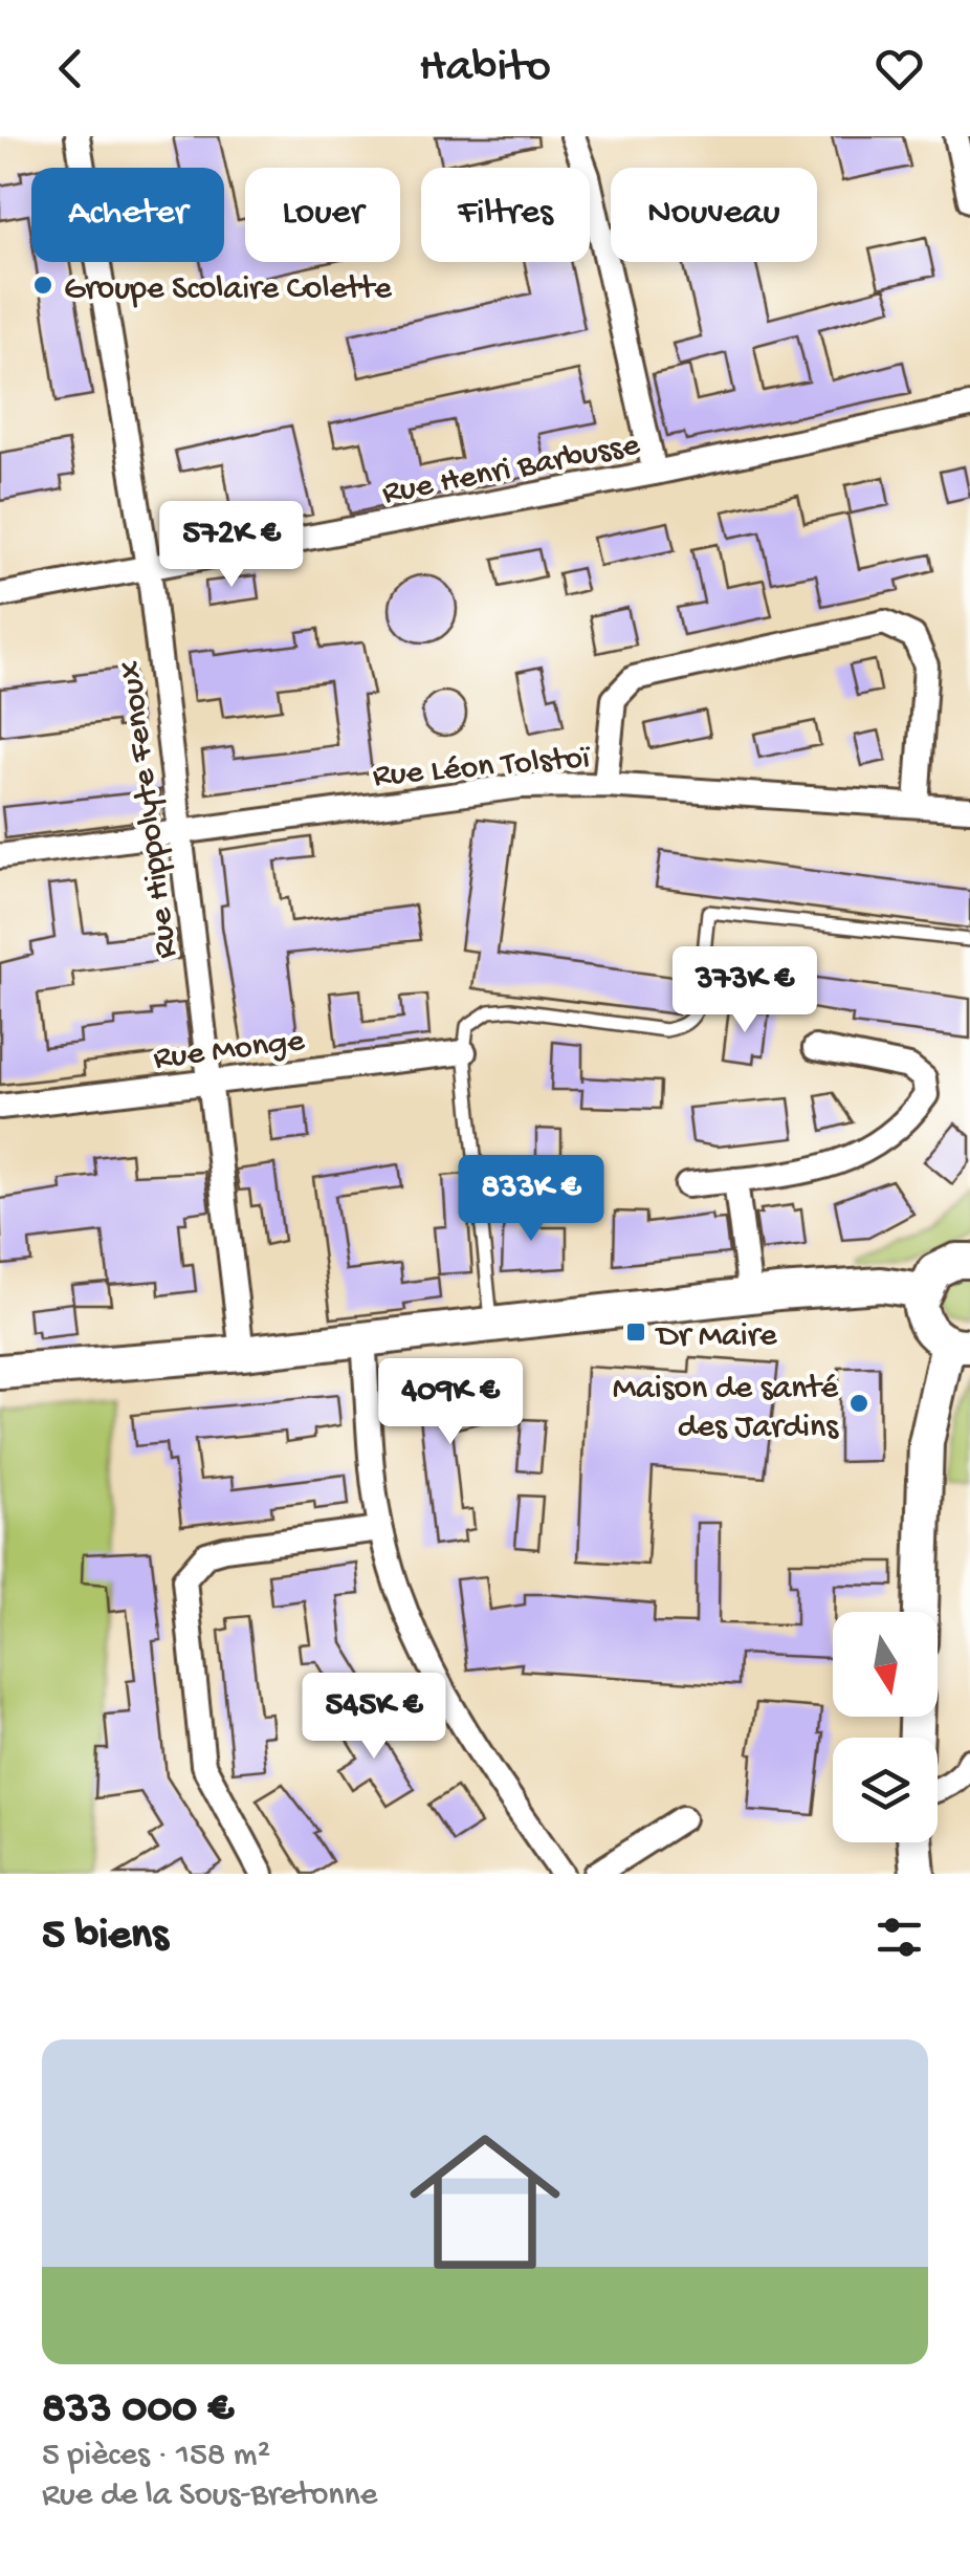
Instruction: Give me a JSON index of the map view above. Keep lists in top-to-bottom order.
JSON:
{
  "streets": {
    "street": [
      "Rue Henri Barbusse",
      "Rue Léon Tolstoï",
      "Rue Hippolyte Fenoux",
      "Rue Monge"
    ]
  },
  "crossings": [
    ["Rue Henri Barbusse", "Rue Hippolyte Fenoux"],
    ["Rue Léon Tolstoï", "Rue Hippolyte Fenoux"],
    ["Rue Hippolyte Fenoux", "Rue Monge"]
  ],
  "places": {
    "other": ["Groupe Scolaire Colette", "Maison de santé des Jardins"],
    "transit": ["Dr Maire"]
  },
  "north": "bottom",
  "page": {
    "header": "Habito",
    "chip": [
      "Acheter",
      "Louer",
      "Filtres",
      "Nouveau"
    ],
    "price": [
      "572K €",
      "373K €",
      "833K €",
      "409K €",
      "545K €"
    ],
    "heading": "5 biens",
    "list": [
      {
        "name": "833 000 €",
        "note": "5 pièces · 158 m² · Rue de la Sous-Bretonne"
      }
    ]
  }
}
